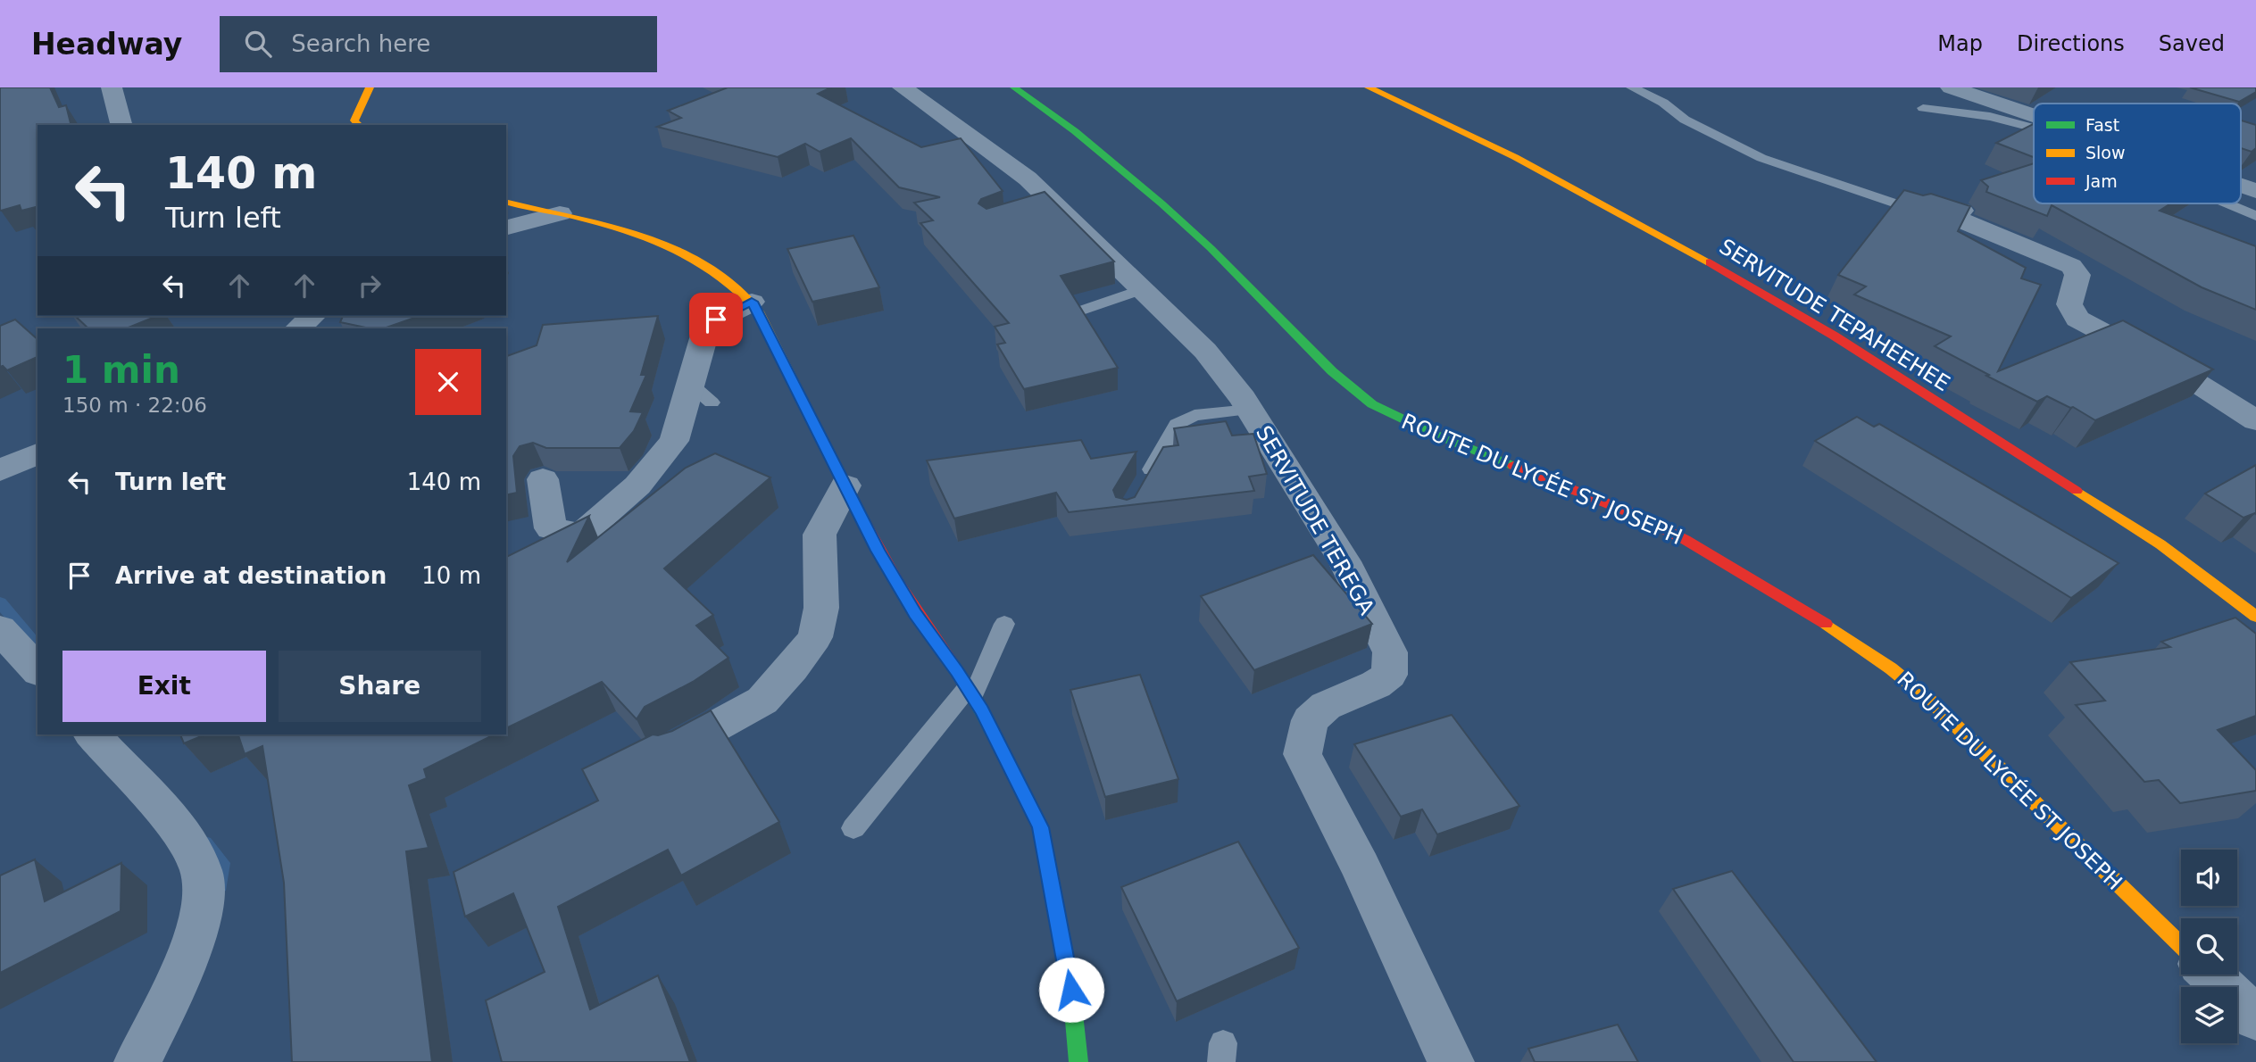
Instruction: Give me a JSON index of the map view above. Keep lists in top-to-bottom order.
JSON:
{
  "streets": {
    "street": ["SERVITUDE TEPAHEEHEE", "ROUTE DU LYCÉE ST JOSEPH", "SERVITUDE TEREGA"]
  },
  "legend": ["Fast", "Slow", "Jam"],
  "page": {
    "header": "Headway",
    "search": "Search here",
    "nav": ["Map", "Directions", "Saved"],
    "turn": ["140 m", "Turn left"],
    "heading": ["1 min", "150 m · 22:06"],
    "list": [
      {
        "name": "Turn left",
        "value": "140 m"
      },
      {
        "name": "Arrive at destination",
        "value": "10 m"
      }
    ],
    "buttons": ["Exit", "Share"]
  }
}
